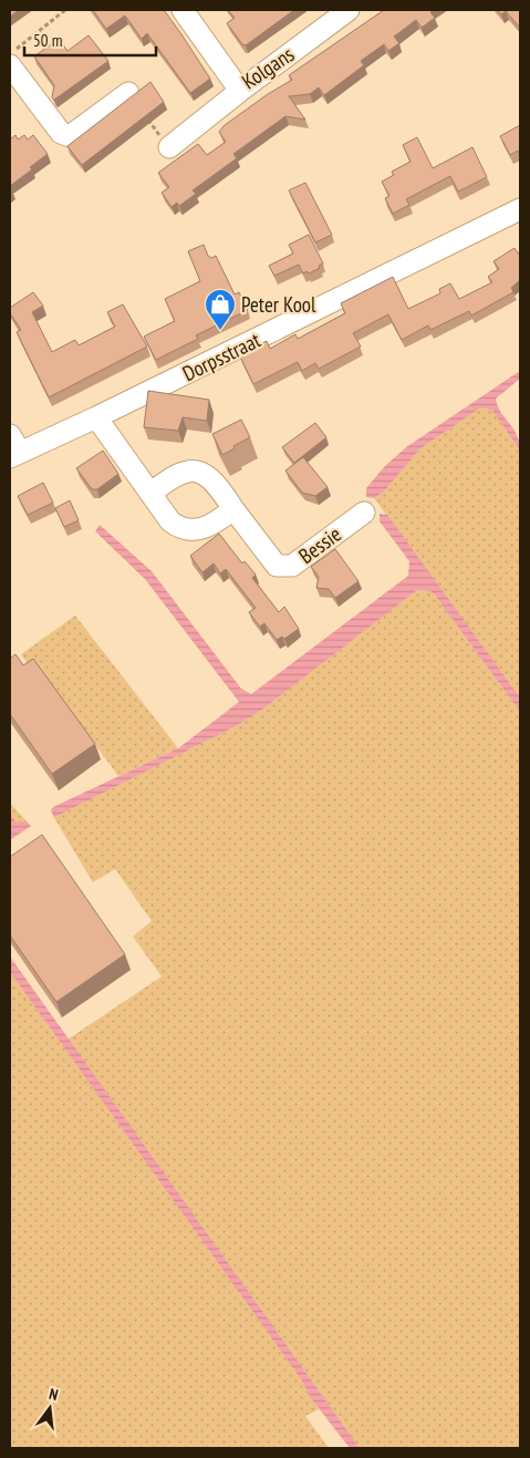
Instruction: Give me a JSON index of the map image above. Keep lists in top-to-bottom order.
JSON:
{
  "streets": {
    "street": ["Kolgans", "Dorpsstraat", "Bessie"]
  },
  "places": {
    "shop": ["Peter Kool"]
  },
  "scale_bar": "50 m",
  "north": "top"
}
